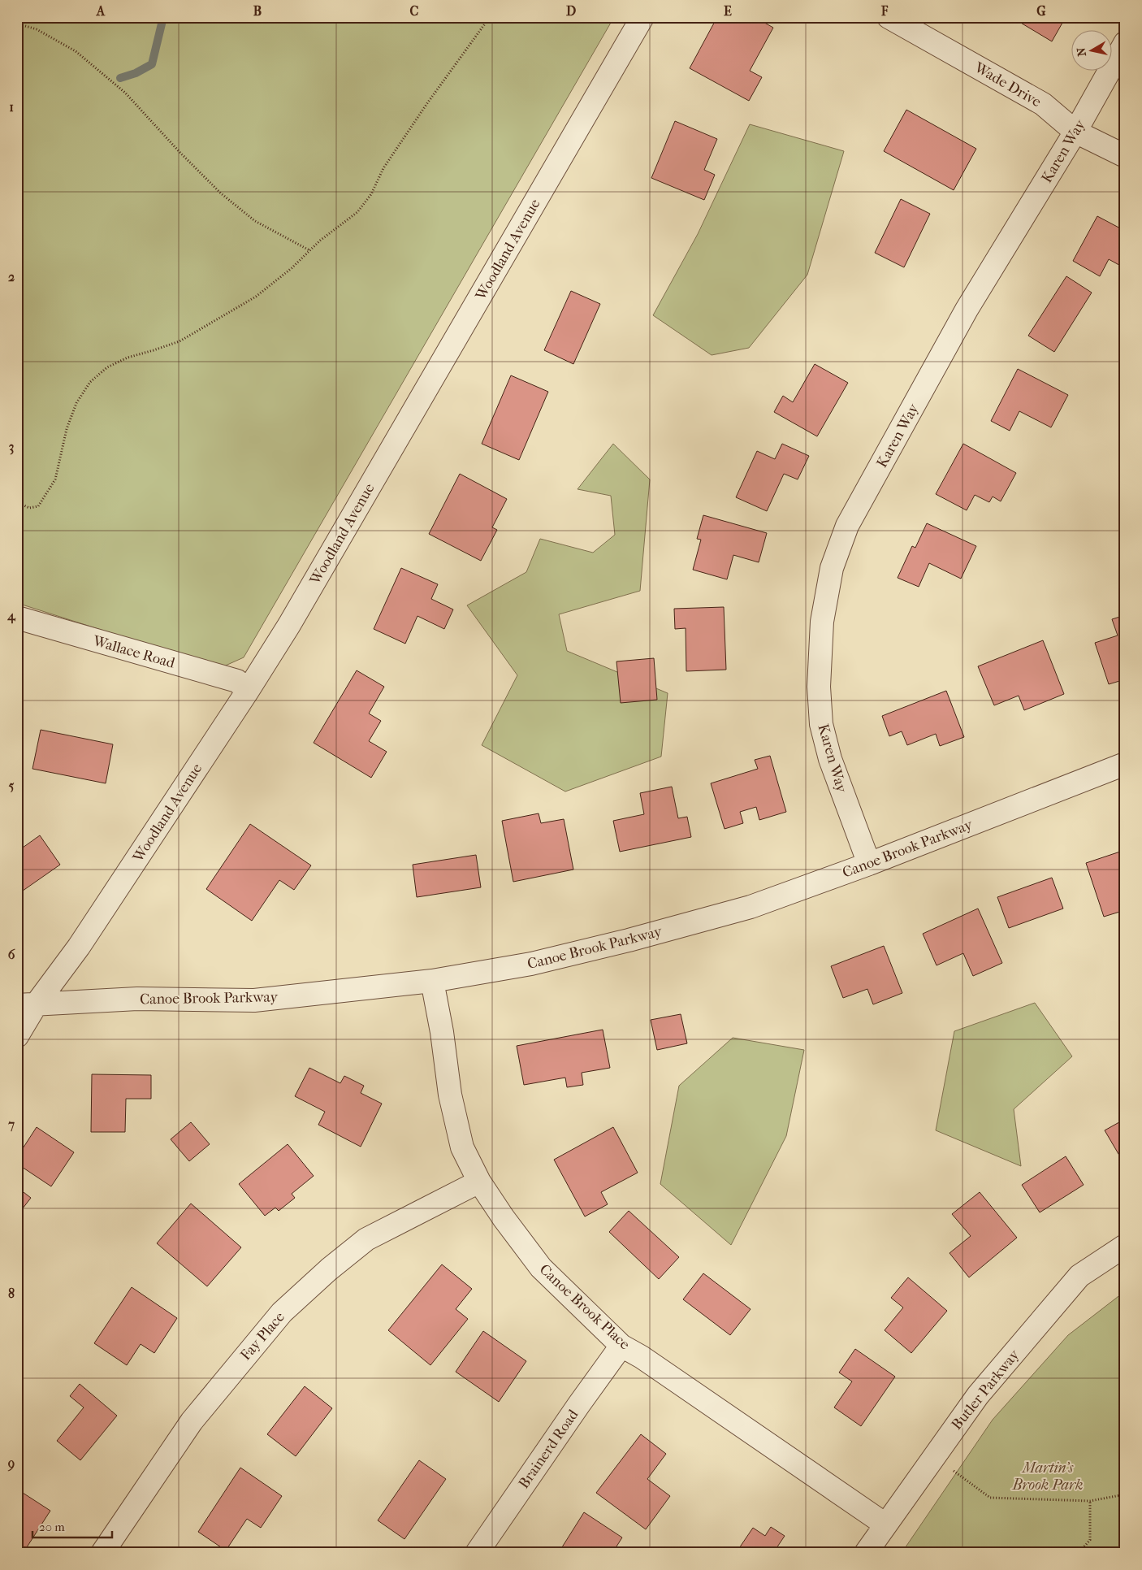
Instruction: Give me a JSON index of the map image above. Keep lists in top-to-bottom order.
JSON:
{
  "streets": {
    "street": [
      "Wade Drive",
      "Karen Way",
      "Woodland Avenue",
      "Wallace Road",
      "Canoe Brook Parkway",
      "Canoe Brook Place",
      "Fay Place",
      "Butler Parkway",
      "Brainerd Road"
    ]
  },
  "crossings": [
    ["Wade Drive", "Karen Way"],
    ["Karen Way", "Canoe Brook Parkway"],
    ["Woodland Avenue", "Wallace Road"],
    ["Woodland Avenue", "Canoe Brook Parkway"],
    ["Canoe Brook Parkway", "Canoe Brook Place"],
    ["Canoe Brook Place", "Fay Place"],
    ["Canoe Brook Place", "Butler Parkway"],
    ["Canoe Brook Place", "Brainerd Road"]
  ],
  "parks": ["Martin's Brook Park"],
  "scale_bar": "20 m",
  "north": "left",
  "grid": {
    "columns": [
      "A",
      "B",
      "C",
      "D",
      "E",
      "F",
      "G"
    ],
    "rows": [
      "1",
      "2",
      "3",
      "4",
      "5",
      "6",
      "7",
      "8",
      "9"
    ]
  }
}
